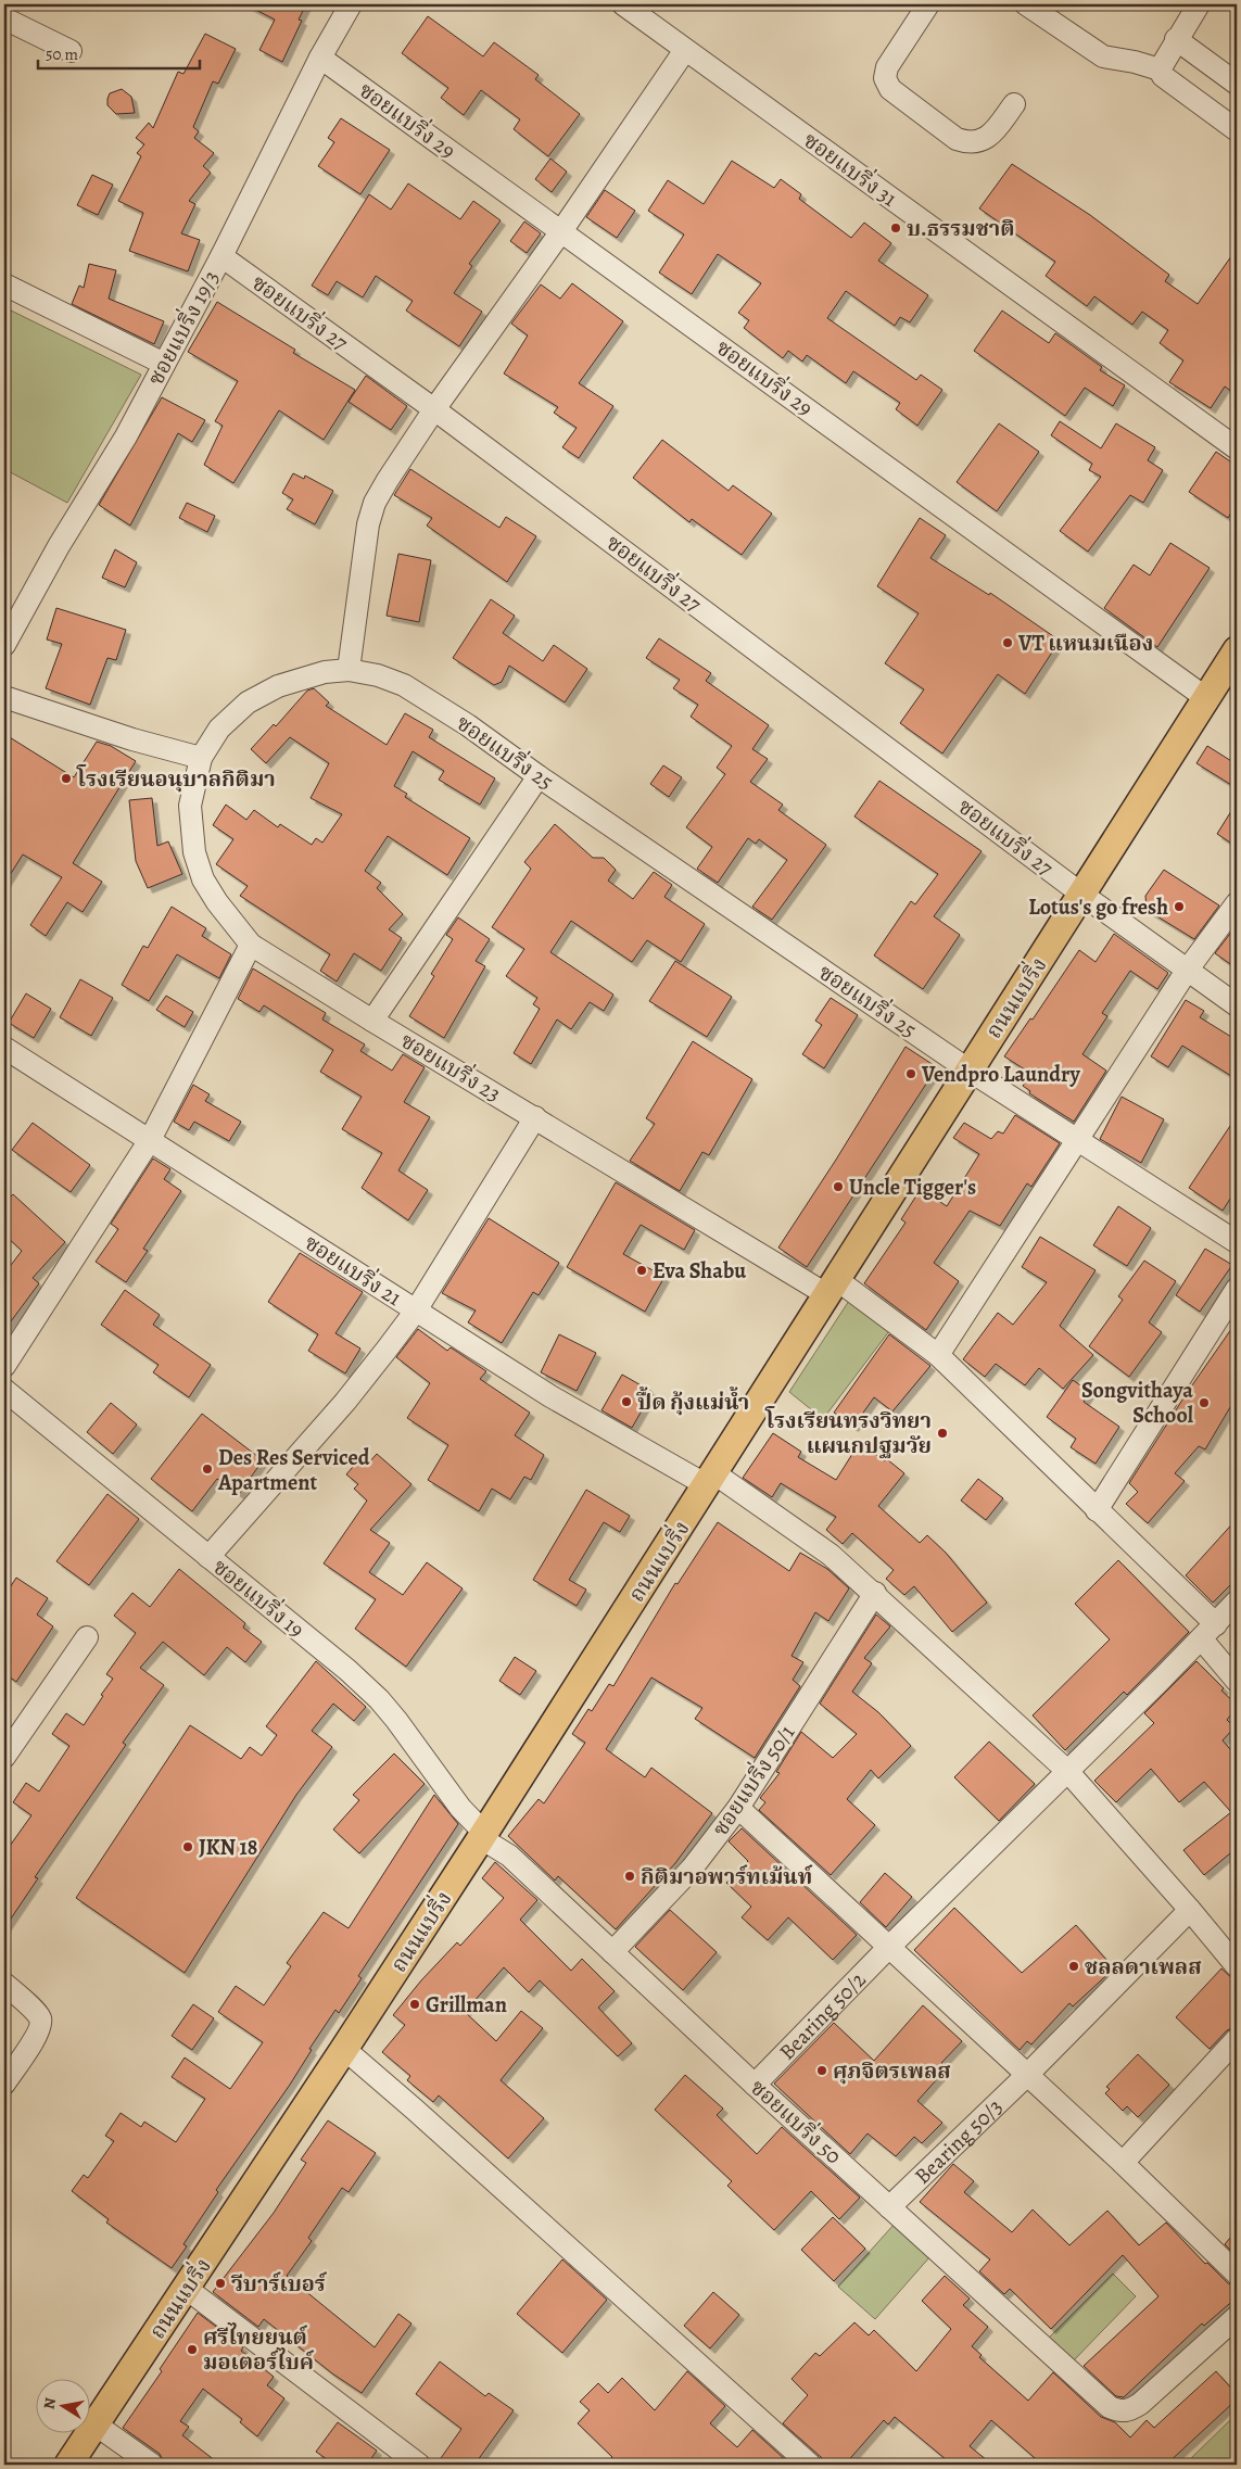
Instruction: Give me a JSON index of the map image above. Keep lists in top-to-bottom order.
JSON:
{
  "streets": {
    "main road": ["ถนนแบริ่ง"],
    "street": [
      "ซอยแบริ่ง 29",
      "ซอยแบริ่ง 31",
      "ซอยแบริ่ง 27",
      "ซอยแบริ่ง 19/3",
      "ซอยแบริ่ง 25",
      "ซอยแบริ่ง 23",
      "ซอยแบริ่ง 21",
      "ซอยแบริ่ง 19",
      "ซอยแบริ่ง 50/1",
      "Bearing 50/2",
      "ซอยแบริ่ง 50",
      "Bearing 50/3"
    ]
  },
  "crossings": [
    ["ซอยแบริ่ง 29", "ซอยแบริ่ง 19/3"],
    ["ซอยแบริ่ง 29", "ถนนแบริ่ง"],
    ["ซอยแบริ่ง 27", "ซอยแบริ่ง 19/3"],
    ["ซอยแบริ่ง 27", "ถนนแบริ่ง"],
    ["ซอยแบริ่ง 25", "ถนนแบริ่ง"],
    ["ซอยแบริ่ง 25", "ซอยแบริ่ง 23"],
    ["ถนนแบริ่ง", "ซอยแบริ่ง 23"],
    ["ถนนแบริ่ง", "ซอยแบริ่ง 21"],
    ["ถนนแบริ่ง", "ซอยแบริ่ง 19"],
    ["ถนนแบริ่ง", "ซอยแบริ่ง 50"],
    ["ซอยแบริ่ง 23", "Bearing 50/2"],
    ["ซอยแบริ่ง 21", "ซอยแบริ่ง 50/1"],
    ["ซอยแบริ่ง 21", "Bearing 50/2"],
    ["ซอยแบริ่ง 21", "Bearing 50/3"],
    ["ซอยแบริ่ง 19", "ซอยแบริ่ง 50"],
    ["ซอยแบริ่ง 50/1", "ซอยแบริ่ง 50"],
    ["Bearing 50/2", "ซอยแบริ่ง 50"],
    ["ซอยแบริ่ง 50", "Bearing 50/3"]
  ],
  "places": [
    "บ.ธรรมชาติ",
    "VT แหนมเนือง",
    "โรงเรียนอนุบาลกิติมา",
    "Lotus's go fresh",
    "Vendpro Laundry",
    "Uncle Tigger's",
    "Eva Shabu",
    "ปื้ด กุ้งแม่น้ำ",
    "Songvithaya School",
    "โรงเรียนทรงวิทยา แผนกปฐมวัย",
    "Des Res Serviced Apartment",
    "JKN 18",
    "กิติมาอพาร์ทเม้นท์",
    "ชลลดาเพลส",
    "Grillman",
    "ศุภจิตรเพลส",
    "วีบาร์เบอร์",
    "ศรีไทยยนต์ มอเตอร์ไบค์"
  ],
  "scale_bar": "50 m",
  "north": "left"
}
